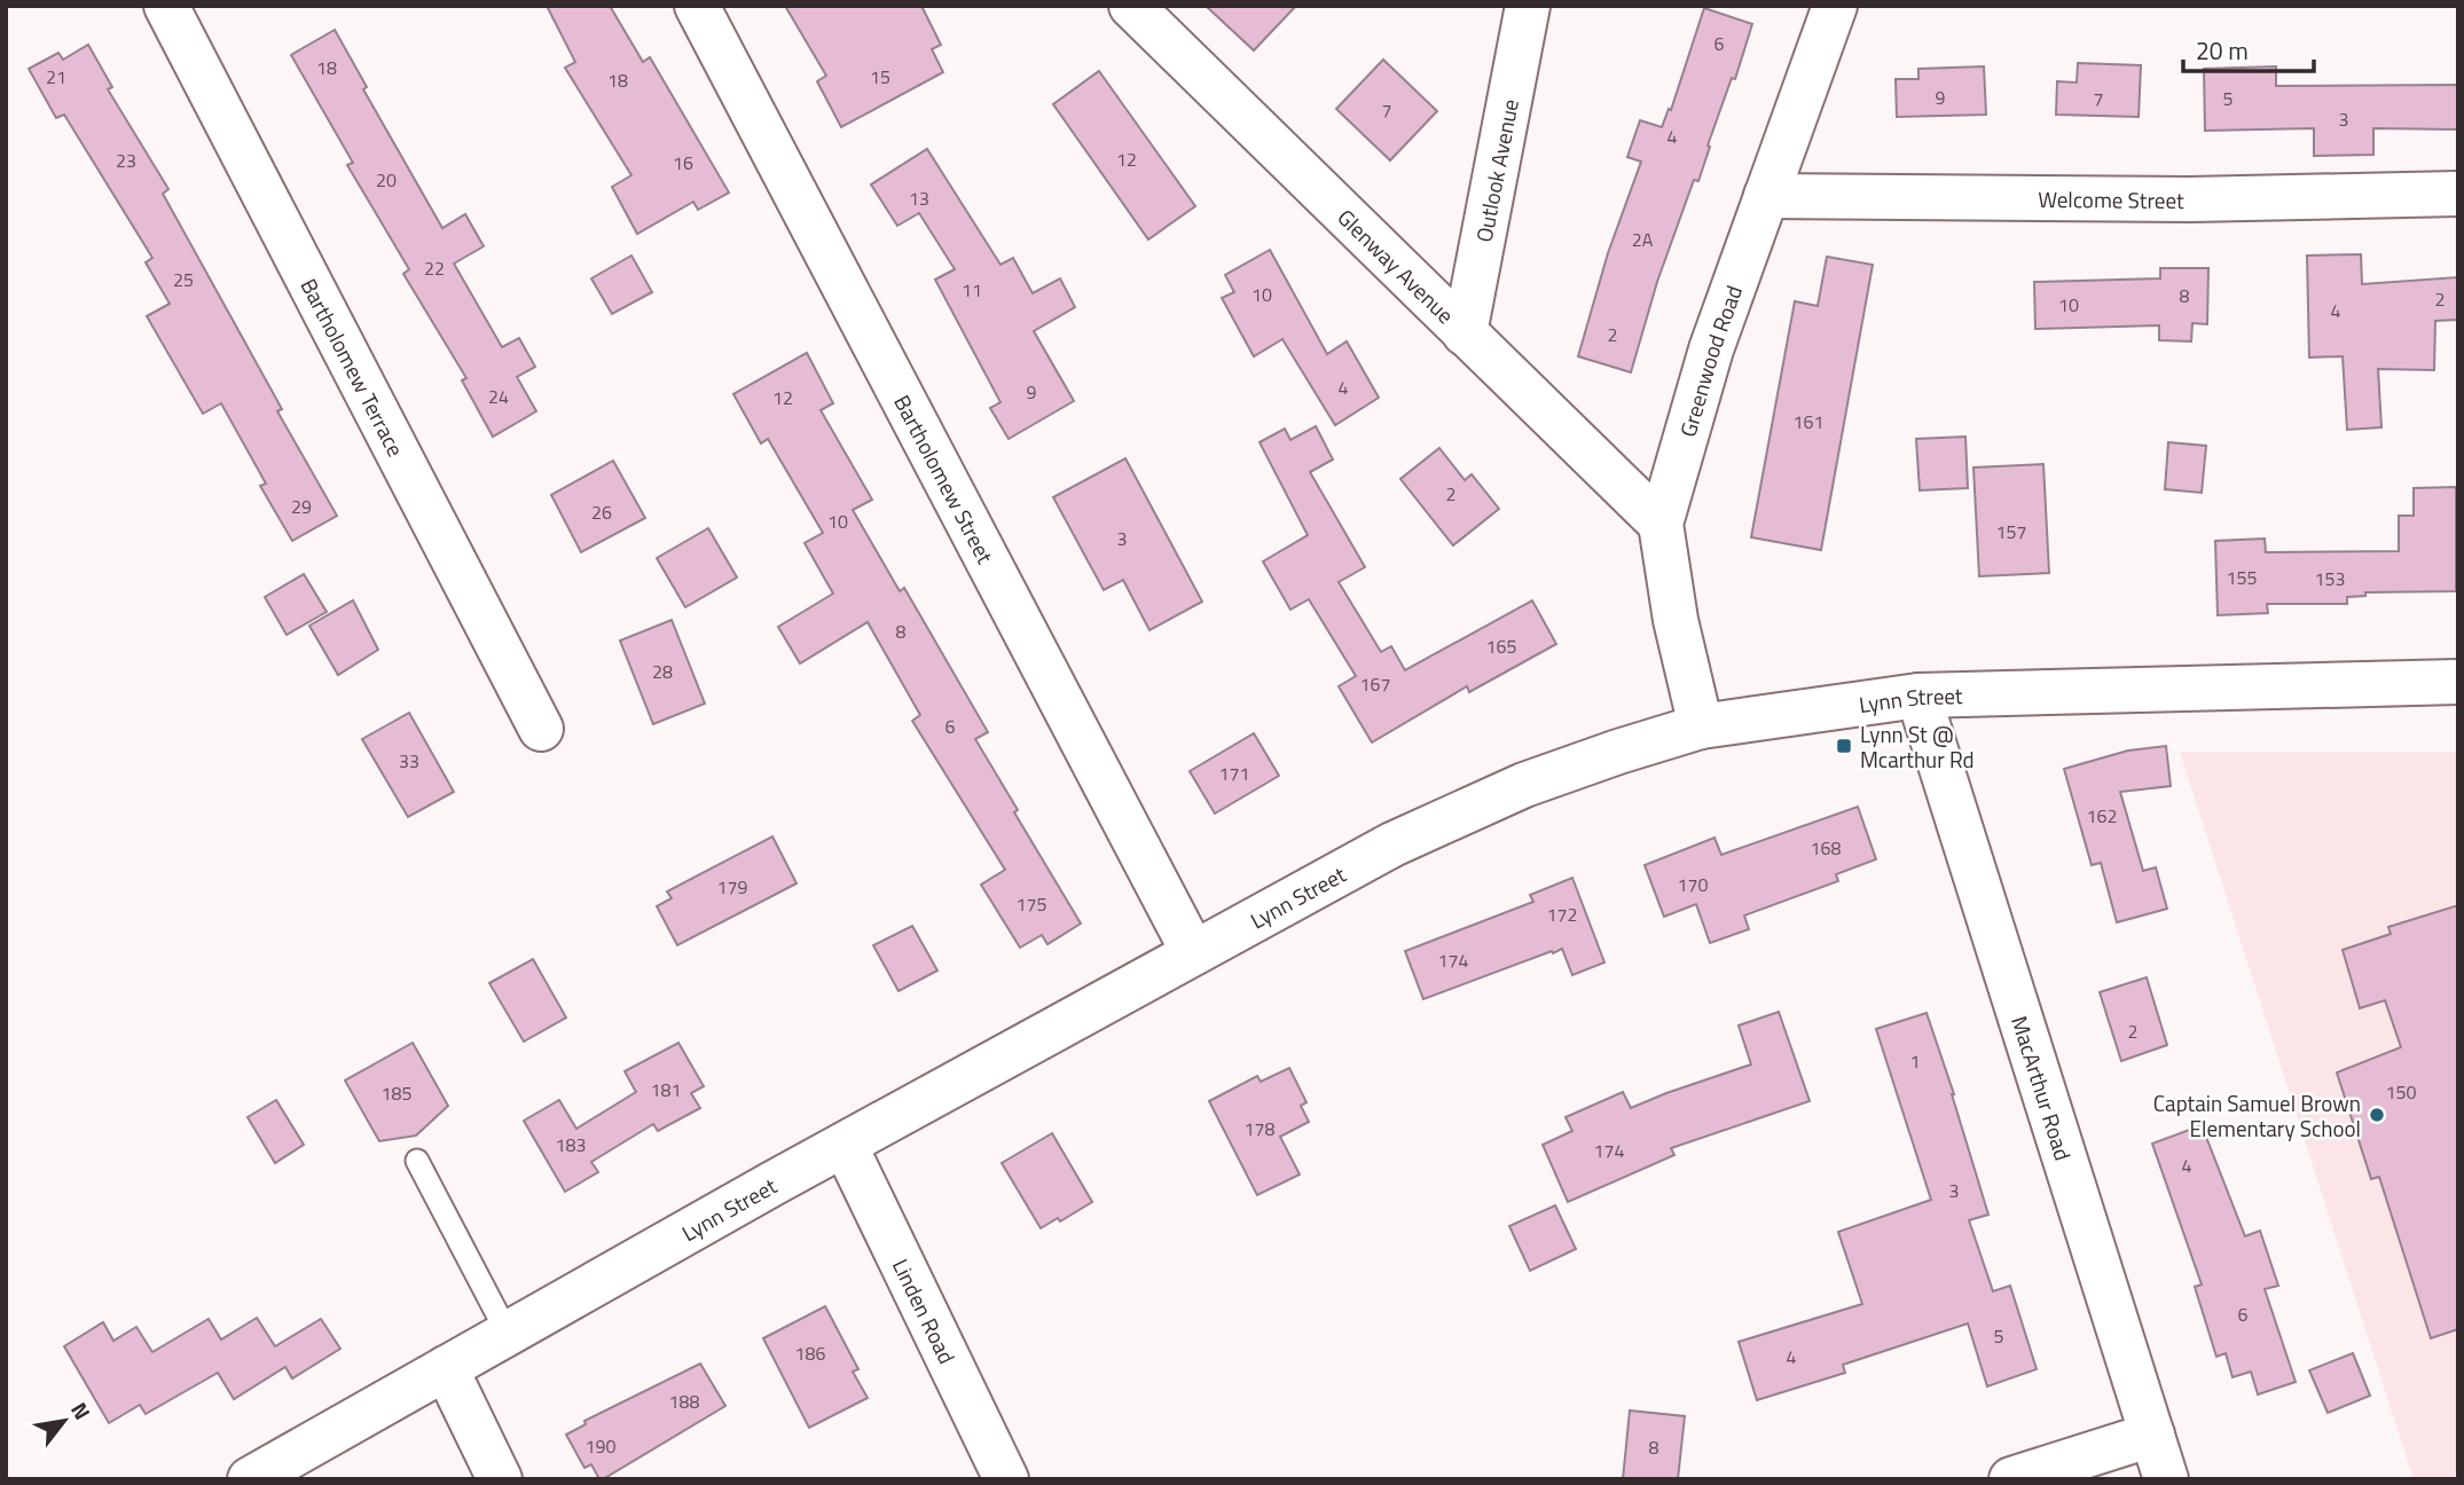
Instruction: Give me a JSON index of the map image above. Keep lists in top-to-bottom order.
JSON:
{
  "streets": {
    "street": [
      "Outlook Avenue",
      "Welcome Street",
      "Glenway Avenue",
      "Greenwood Road",
      "Bartholomew Terrace",
      "Bartholomew Street",
      "Lynn Street",
      "MacArthur Road",
      "Linden Road"
    ]
  },
  "crossings": [
    ["Outlook Avenue", "Glenway Avenue"],
    ["Welcome Street", "Greenwood Road"],
    ["Glenway Avenue", "Greenwood Road"],
    ["Greenwood Road", "Lynn Street"],
    ["Bartholomew Street", "Lynn Street"],
    ["Lynn Street", "MacArthur Road"],
    ["Lynn Street", "Linden Road"]
  ],
  "places": {
    "transit": ["Lynn St @ Mcarthur Rd"],
    "other": ["Captain Samuel Brown Elementary School"]
  },
  "house_numbers": [
    "6",
    "18",
    "21",
    "15",
    "18",
    "9",
    "7",
    "5",
    "7",
    "3",
    "4",
    "12",
    "23",
    "16",
    "20",
    "13",
    "2A",
    "22",
    "25",
    "11",
    "10",
    "8",
    "2",
    "10",
    "4",
    "2",
    "4",
    "9",
    "24",
    "12",
    "161",
    "2",
    "29",
    "26",
    "10",
    "157",
    "3",
    "155",
    "153",
    "8",
    "165",
    "28",
    "167",
    "6",
    "33",
    "171",
    "162",
    "168",
    "170",
    "179",
    "175",
    "172",
    "174",
    "2",
    "1",
    "181",
    "150",
    "185",
    "178",
    "183",
    "174",
    "4",
    "3",
    "6",
    "5",
    "186",
    "4",
    "188",
    "190",
    "8"
  ],
  "scale_bar": "20 m",
  "north": "top right"
}
